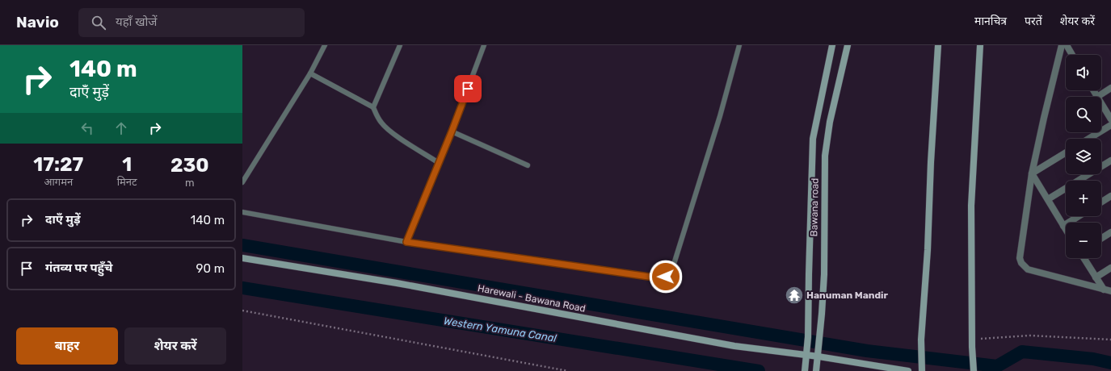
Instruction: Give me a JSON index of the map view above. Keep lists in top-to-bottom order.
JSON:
{
  "streets": {
    "street": ["Bawana road", "Harewali - Bawana Road"]
  },
  "crossings": [
    ["Bawana road", "Harewali - Bawana Road"]
  ],
  "water": ["Western Yamuna Canal"],
  "places": {
    "temple": ["Hanuman Mandir"]
  },
  "page": {
    "header": "Navio",
    "search": "यहाँ खोजें",
    "nav": ["मानचित्र", "परतें", "शेयर करें"],
    "turn": ["140 m", "दाएँ मुड़ें"],
    "map_buttons": ["+", "−"],
    "eta": [
      "17:27",
      "आगमन",
      "1",
      "मिनट",
      "230",
      "m"
    ],
    "list": [
      {
        "name": "दाएँ मुड़ें",
        "value": "140 m"
      },
      {
        "name": "गंतव्य पर पहुँचे",
        "value": "90 m"
      }
    ],
    "buttons": ["बाहर", "शेयर करें"]
  }
}
